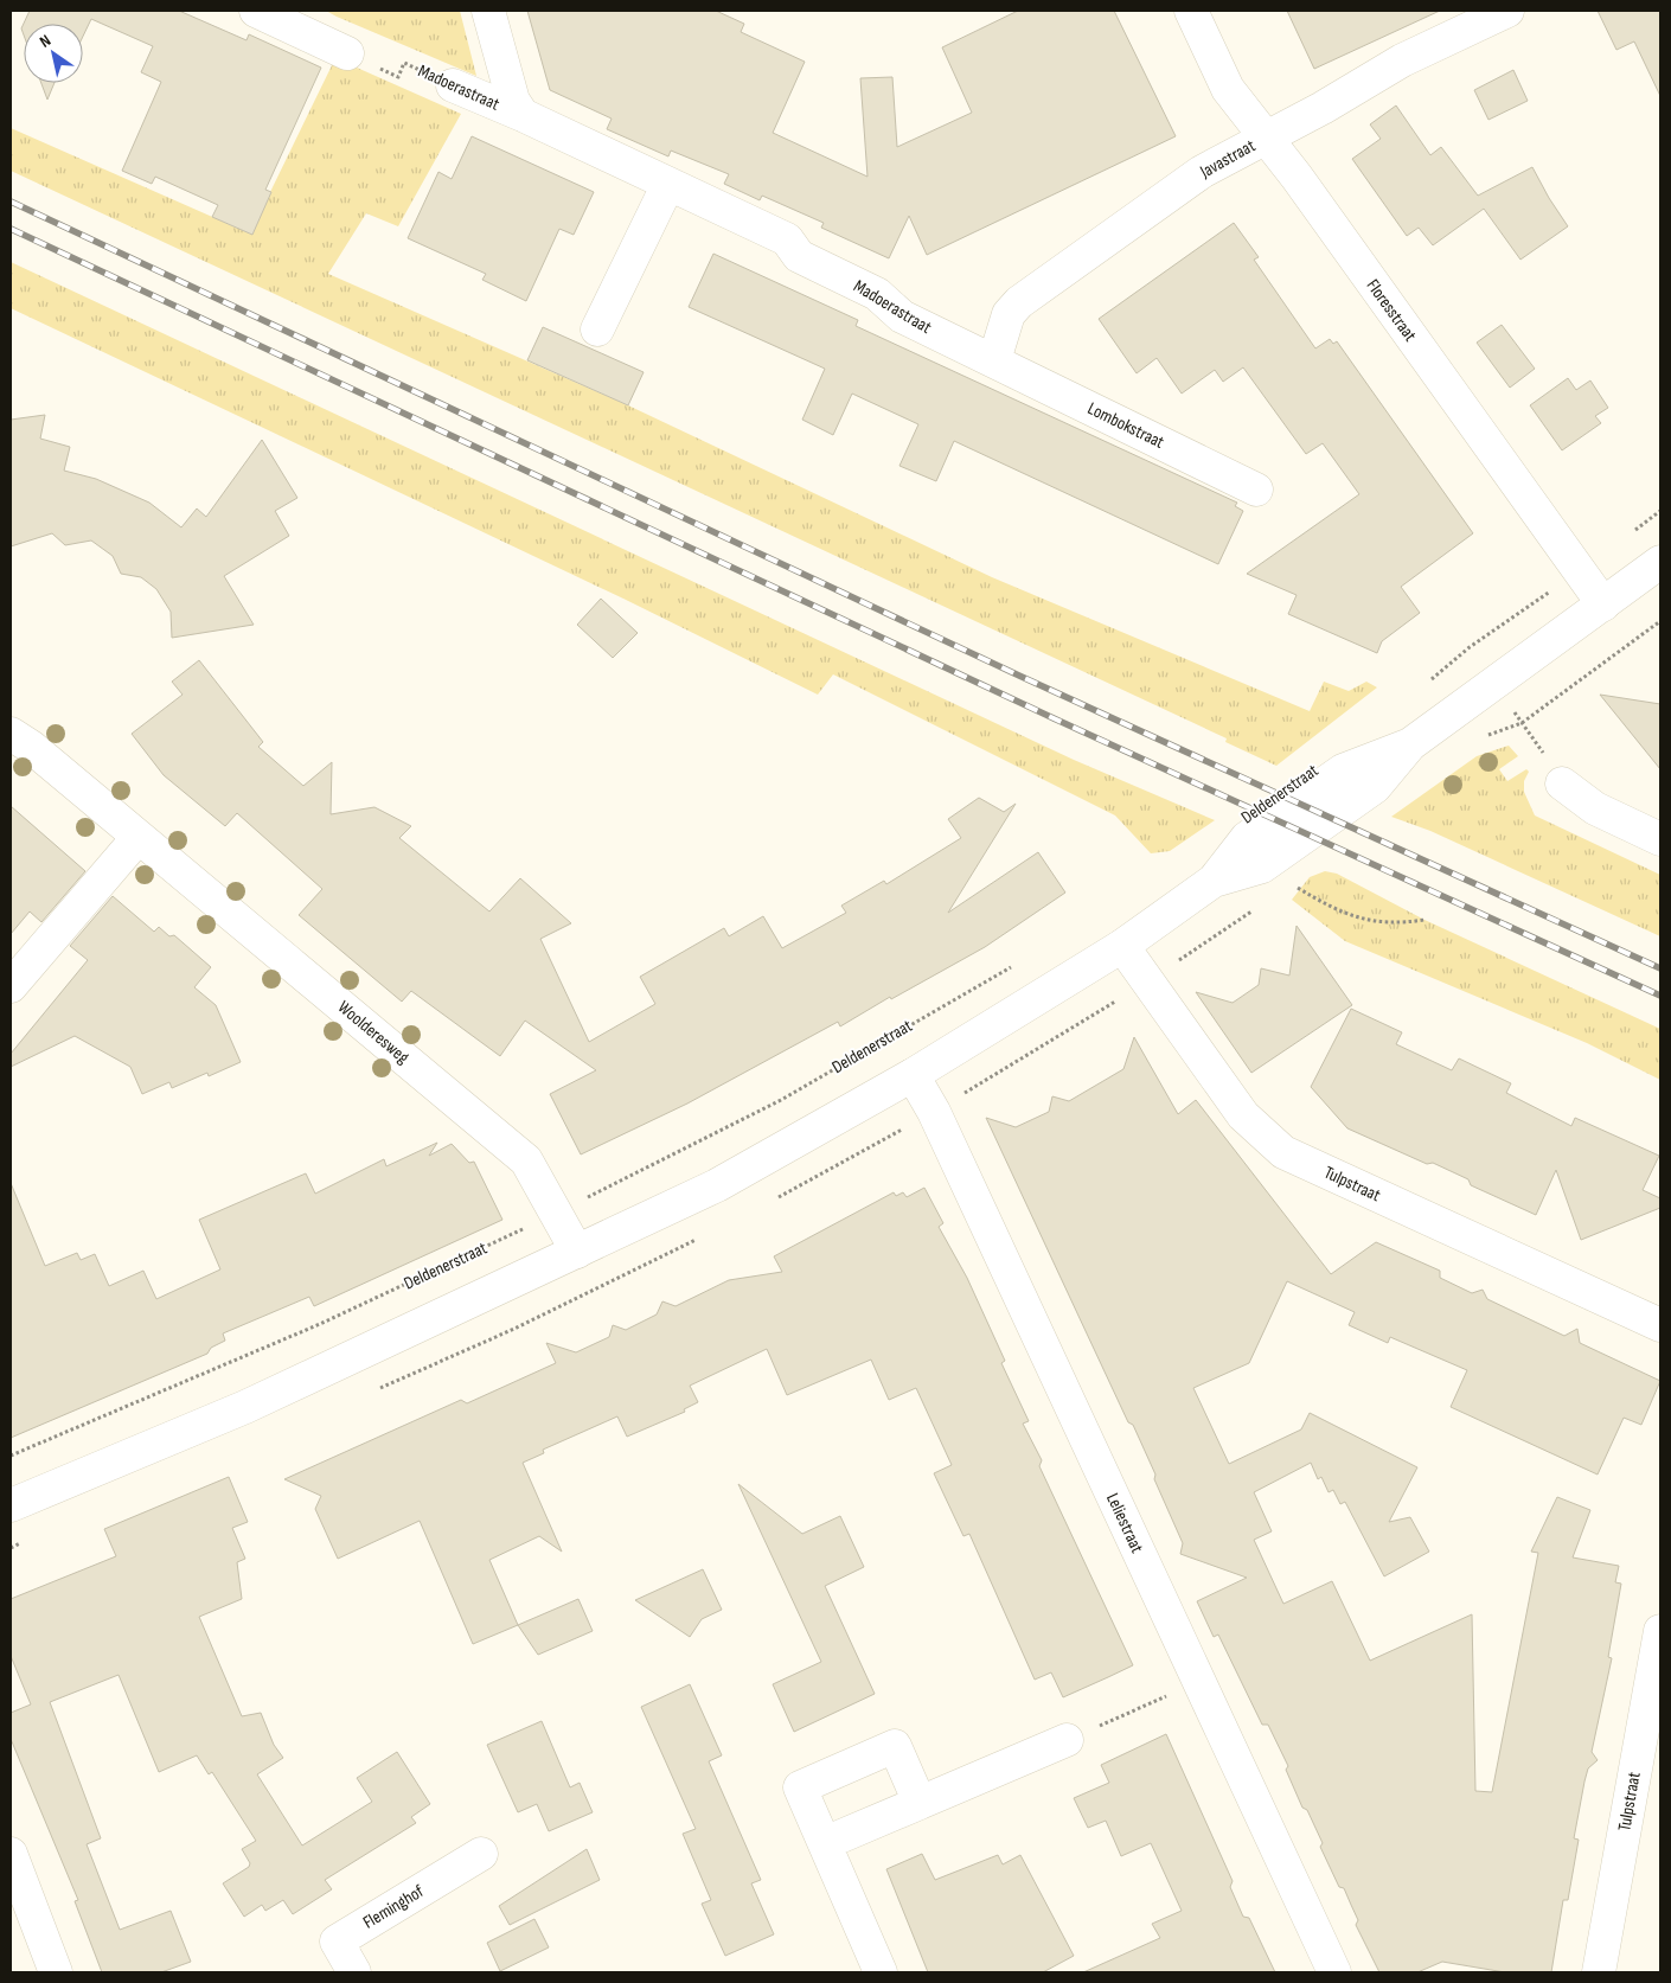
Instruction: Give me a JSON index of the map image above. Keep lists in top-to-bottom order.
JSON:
{
  "streets": {
    "street": [
      "Madoerastraat",
      "Javastraat",
      "Floresstraat",
      "Lombokstraat",
      "Deldenerstraat",
      "Woolderesweg",
      "Tulpstraat",
      "Leliestraat",
      "Fleminghof"
    ]
  },
  "crossings": [
    ["Madoerastraat", "Javastraat"],
    ["Madoerastraat", "Lombokstraat"],
    ["Javastraat", "Floresstraat"],
    ["Javastraat", "Lombokstraat"],
    ["Floresstraat", "Deldenerstraat"],
    ["Deldenerstraat", "Woolderesweg"],
    ["Deldenerstraat", "Tulpstraat"],
    ["Deldenerstraat", "Leliestraat"]
  ],
  "north": "top left"
}
